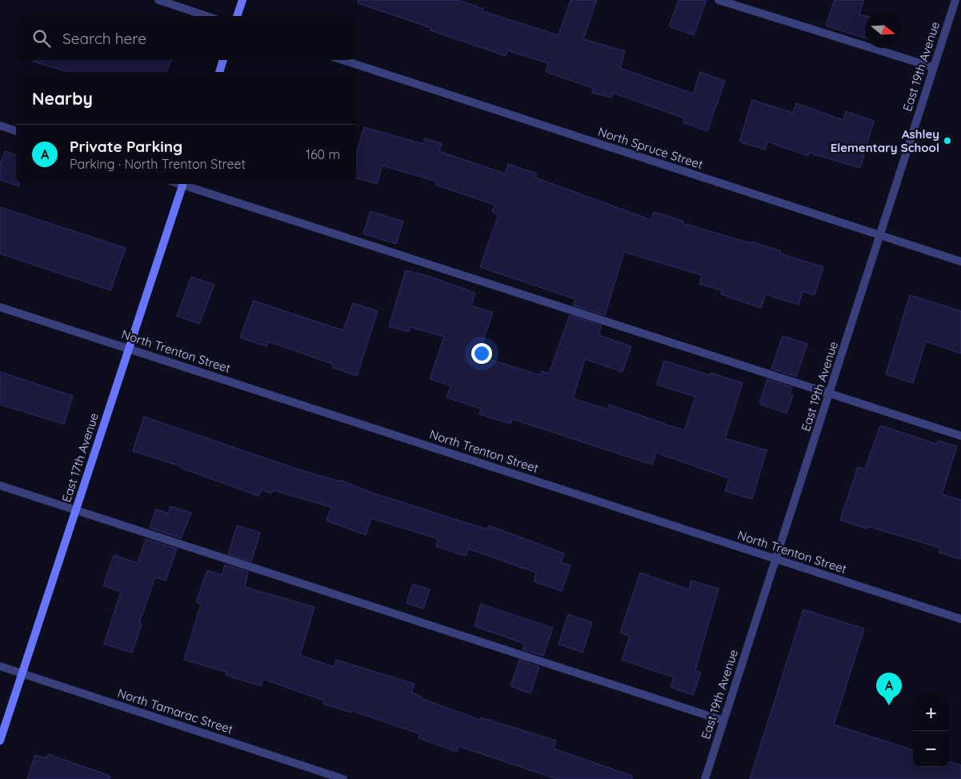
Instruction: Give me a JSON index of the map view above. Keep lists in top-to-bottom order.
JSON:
{
  "streets": {
    "street": [
      "East 19th Avenue",
      "North Spruce Street",
      "North Trenton Street",
      "East 17th Avenue",
      "North Tamarac Street"
    ]
  },
  "crossings": [
    ["East 19th Avenue", "North Spruce Street"],
    ["East 19th Avenue", "North Trenton Street"],
    ["North Trenton Street", "East 17th Avenue"],
    ["East 17th Avenue", "North Tamarac Street"]
  ],
  "places": ["Ashley Elementary School"],
  "north": "right",
  "page": {
    "search": "Search here",
    "heading": "Nearby",
    "list": [
      {
        "mark": "A",
        "name": "Private Parking",
        "note": "Parking · North Trenton Street",
        "value": "160 m"
      }
    ],
    "pins": "A",
    "map_buttons": ["+", "−"]
  }
}
